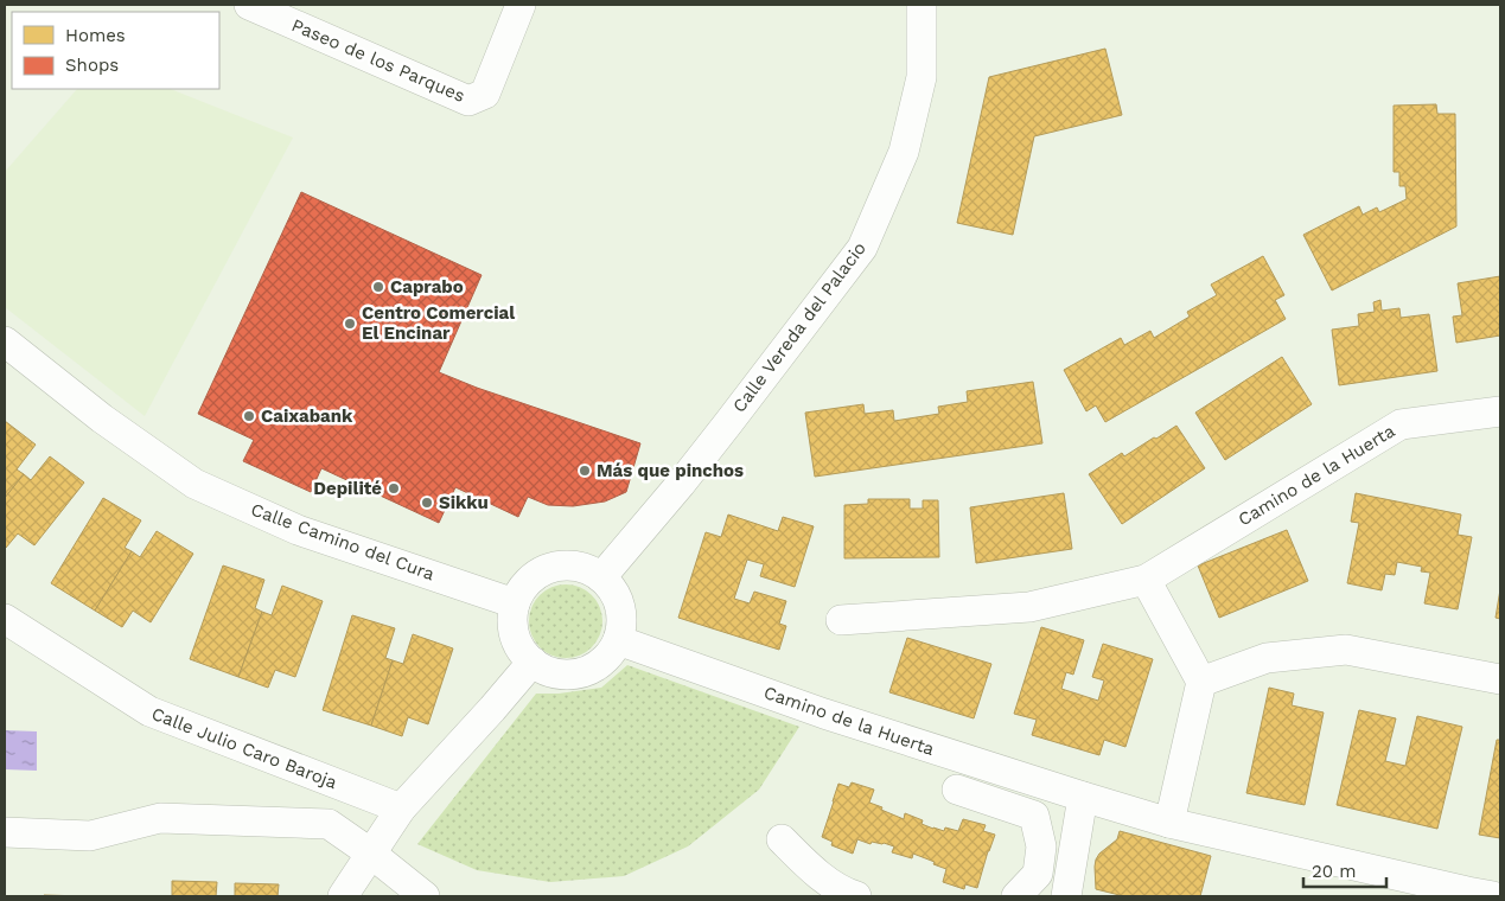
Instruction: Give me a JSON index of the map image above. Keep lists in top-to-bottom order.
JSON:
{
  "streets": {
    "street": [
      "Paseo de los Parques",
      "Calle Vereda del Palacio",
      "Camino de la Huerta",
      "Calle Camino del Cura",
      "Calle Julio Caro Baroja"
    ]
  },
  "crossings": [
    ["Calle Vereda del Palacio", "Camino de la Huerta"],
    ["Calle Vereda del Palacio", "Calle Camino del Cura"],
    ["Camino de la Huerta", "Calle Camino del Cura"]
  ],
  "places": [
    "Caprabo",
    "Centro Comercial El Encinar",
    "Caixabank",
    "Más que pinchos",
    "Depilité",
    "Sikku"
  ],
  "legend": ["Homes", "Shops"],
  "scale_bar": "20 m"
}
